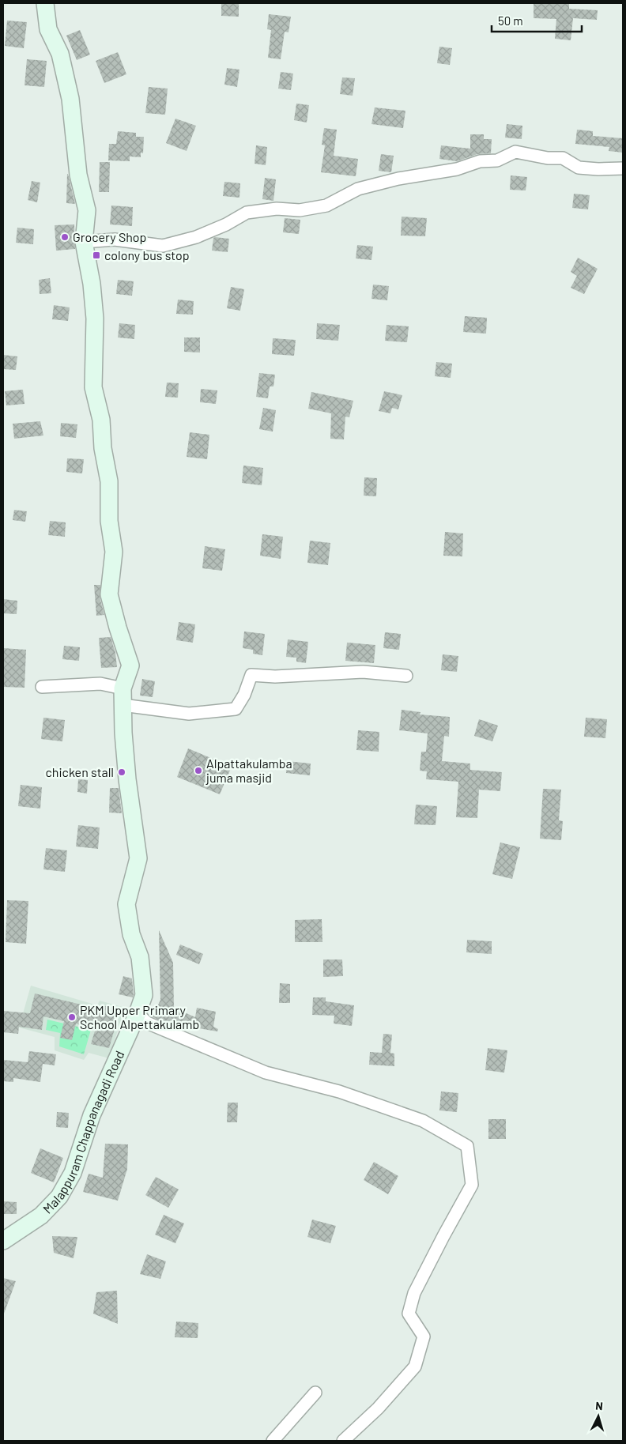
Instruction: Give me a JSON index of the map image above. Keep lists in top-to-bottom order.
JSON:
{
  "streets": {
    "street": ["Malappuram Chappanagadi Road"]
  },
  "places": {
    "other": [
      "Grocery Shop",
      "Alpattakulamba juma masjid",
      "chicken stall",
      "PKM Upper Primary School Alpettakulamb"
    ],
    "transit": ["colony bus stop"]
  },
  "scale_bar": "50 m",
  "north": "top"
}
